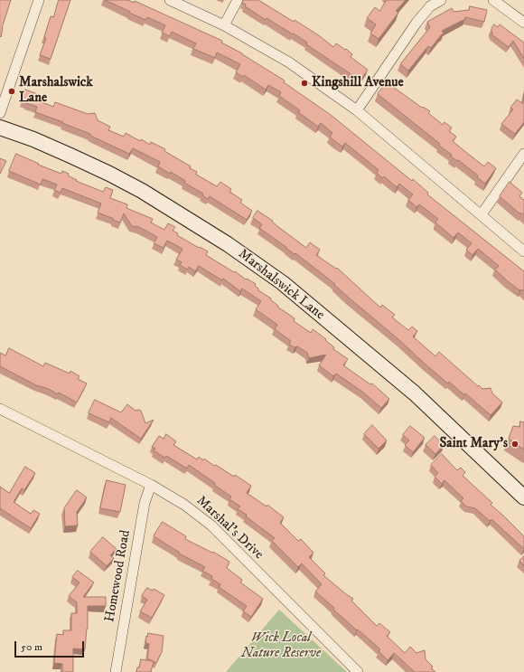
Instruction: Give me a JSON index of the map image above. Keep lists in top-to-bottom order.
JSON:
{
  "streets": {
    "street": ["Marshalswick Lane", "Marshal's Drive", "Homewood Road"]
  },
  "crossings": [
    ["Marshal's Drive", "Homewood Road"]
  ],
  "parks": ["Wick Local Nature Reserve"],
  "places": ["Kingshill Avenue", "Marshalswick Lane", "Saint Mary's"],
  "scale_bar": "50 m"
}
